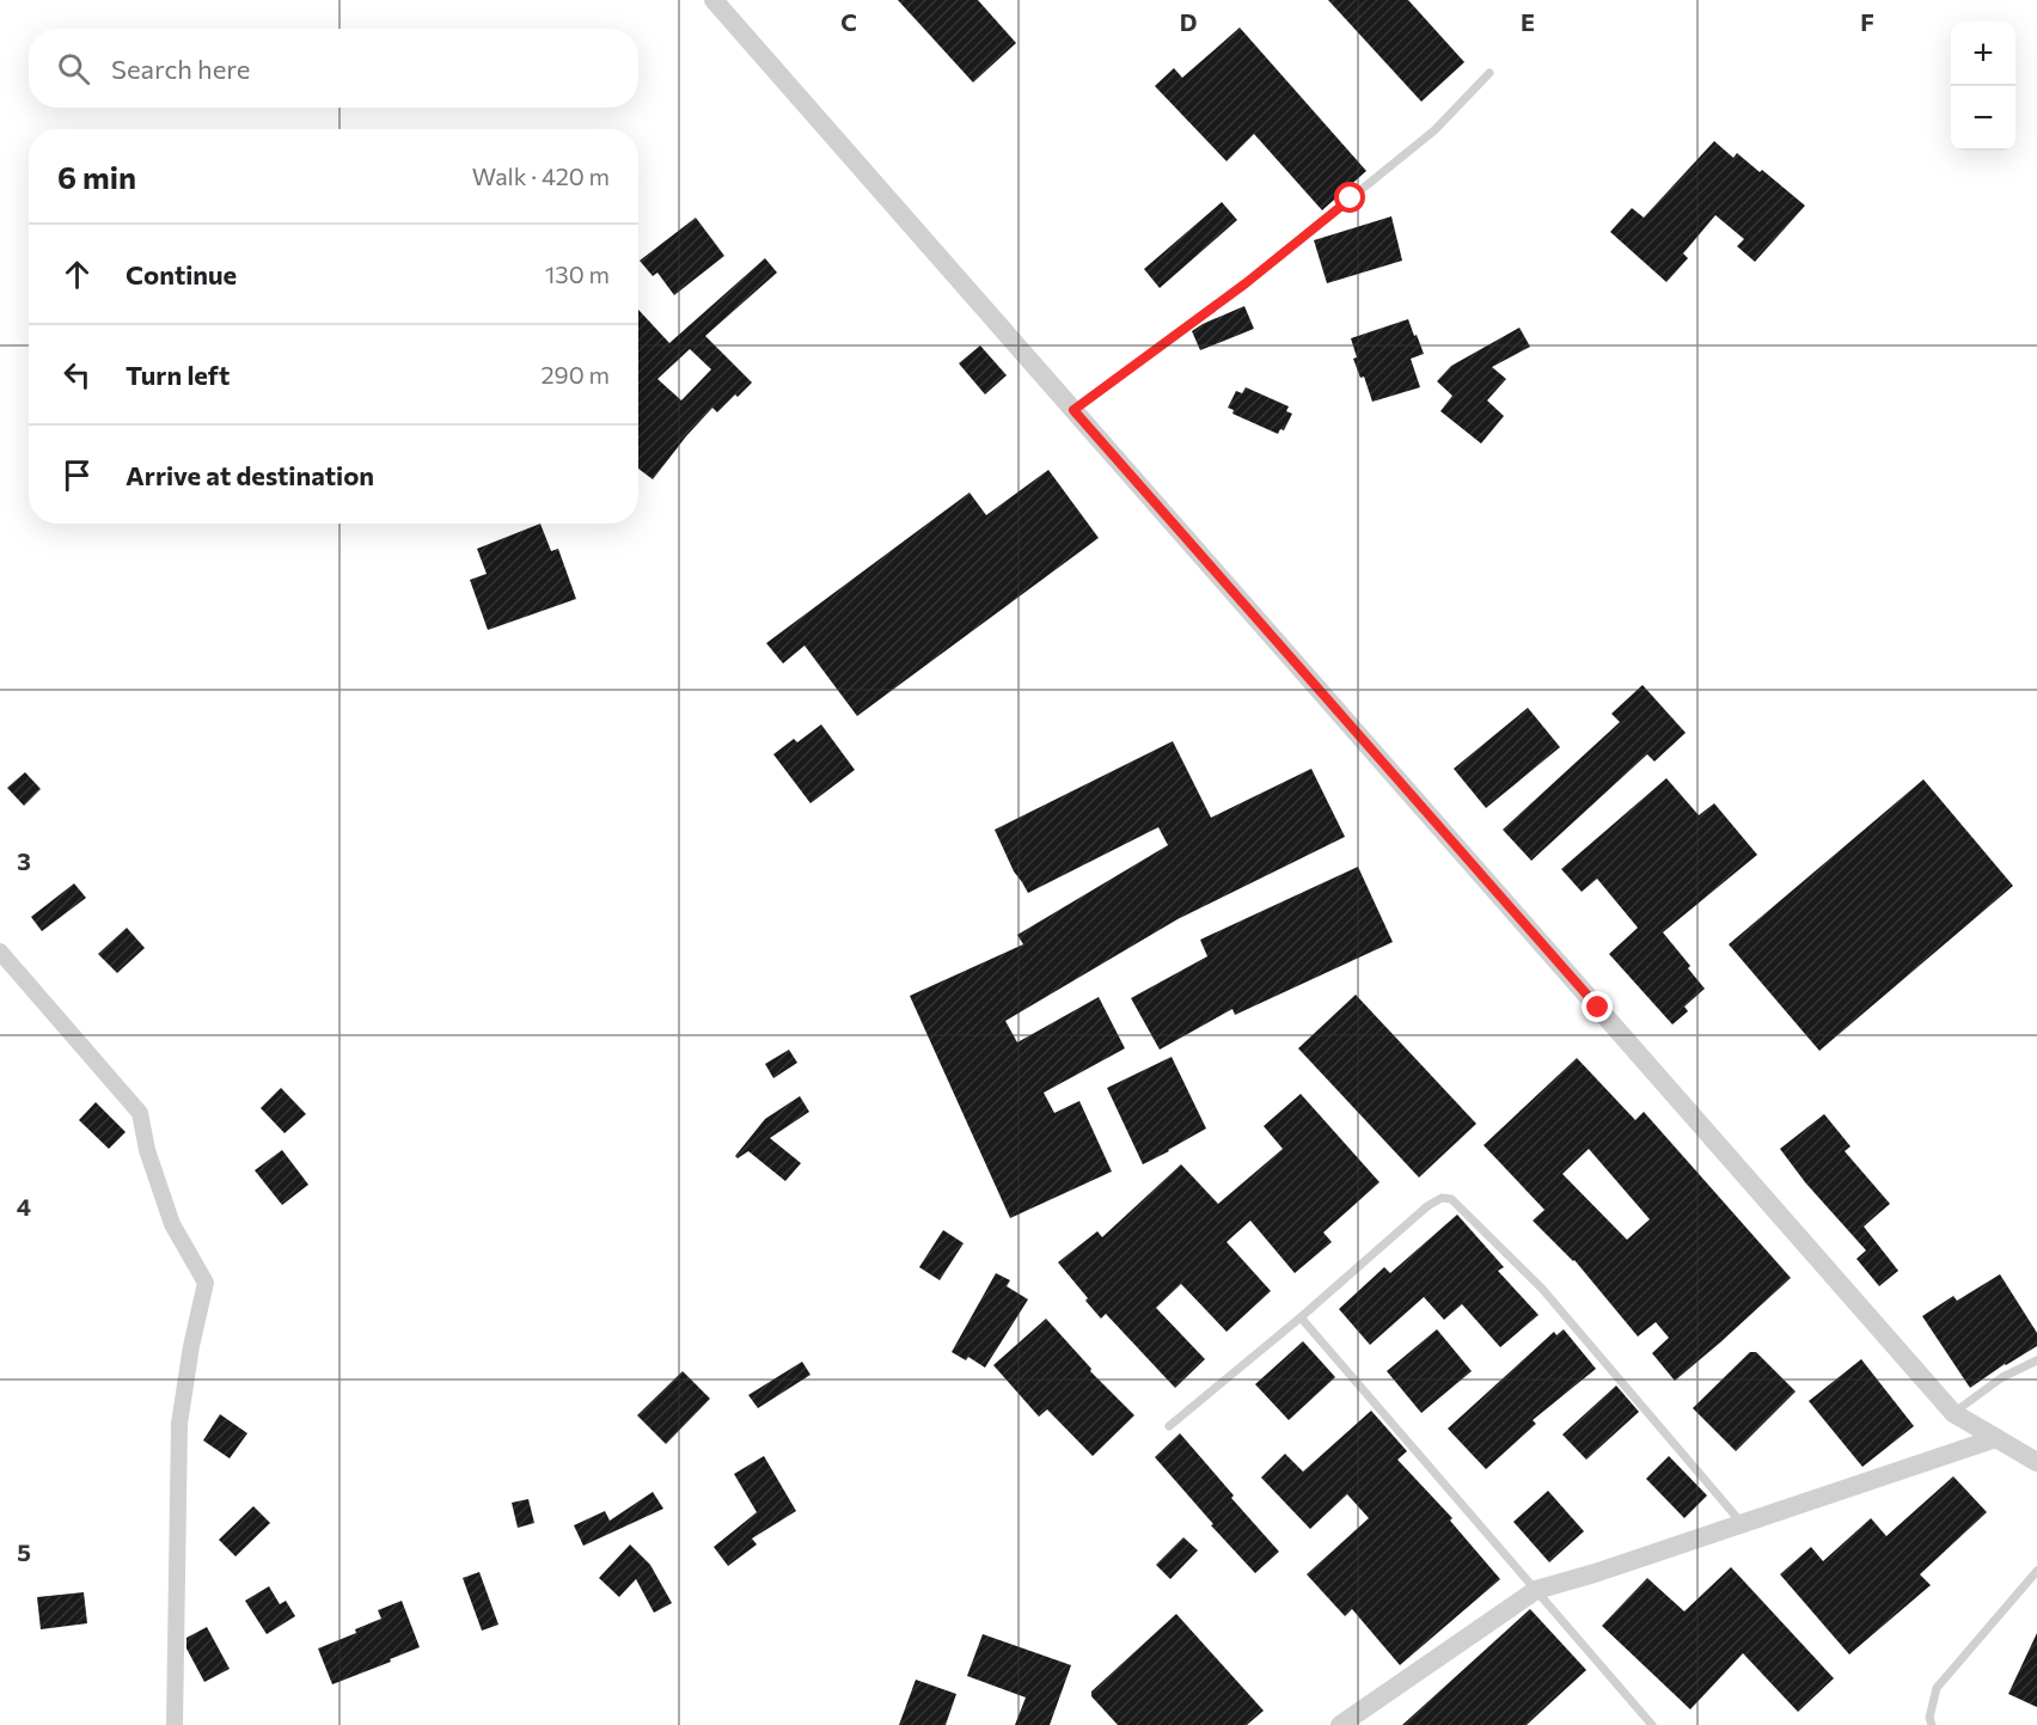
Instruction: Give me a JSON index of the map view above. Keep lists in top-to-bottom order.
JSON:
{
  "page": {
    "map_buttons": ["+", "−"],
    "search": "Search here",
    "heading": ["6 min", "Walk · 420 m"],
    "list": [
      ["Continue", "130 m"],
      ["Turn left", "290 m"],
      "Arrive at destination"
    ]
  },
  "grid": {
    "columns": [
      "C",
      "D",
      "E",
      "F"
    ],
    "rows": ["3", "4", "5"]
  }
}
